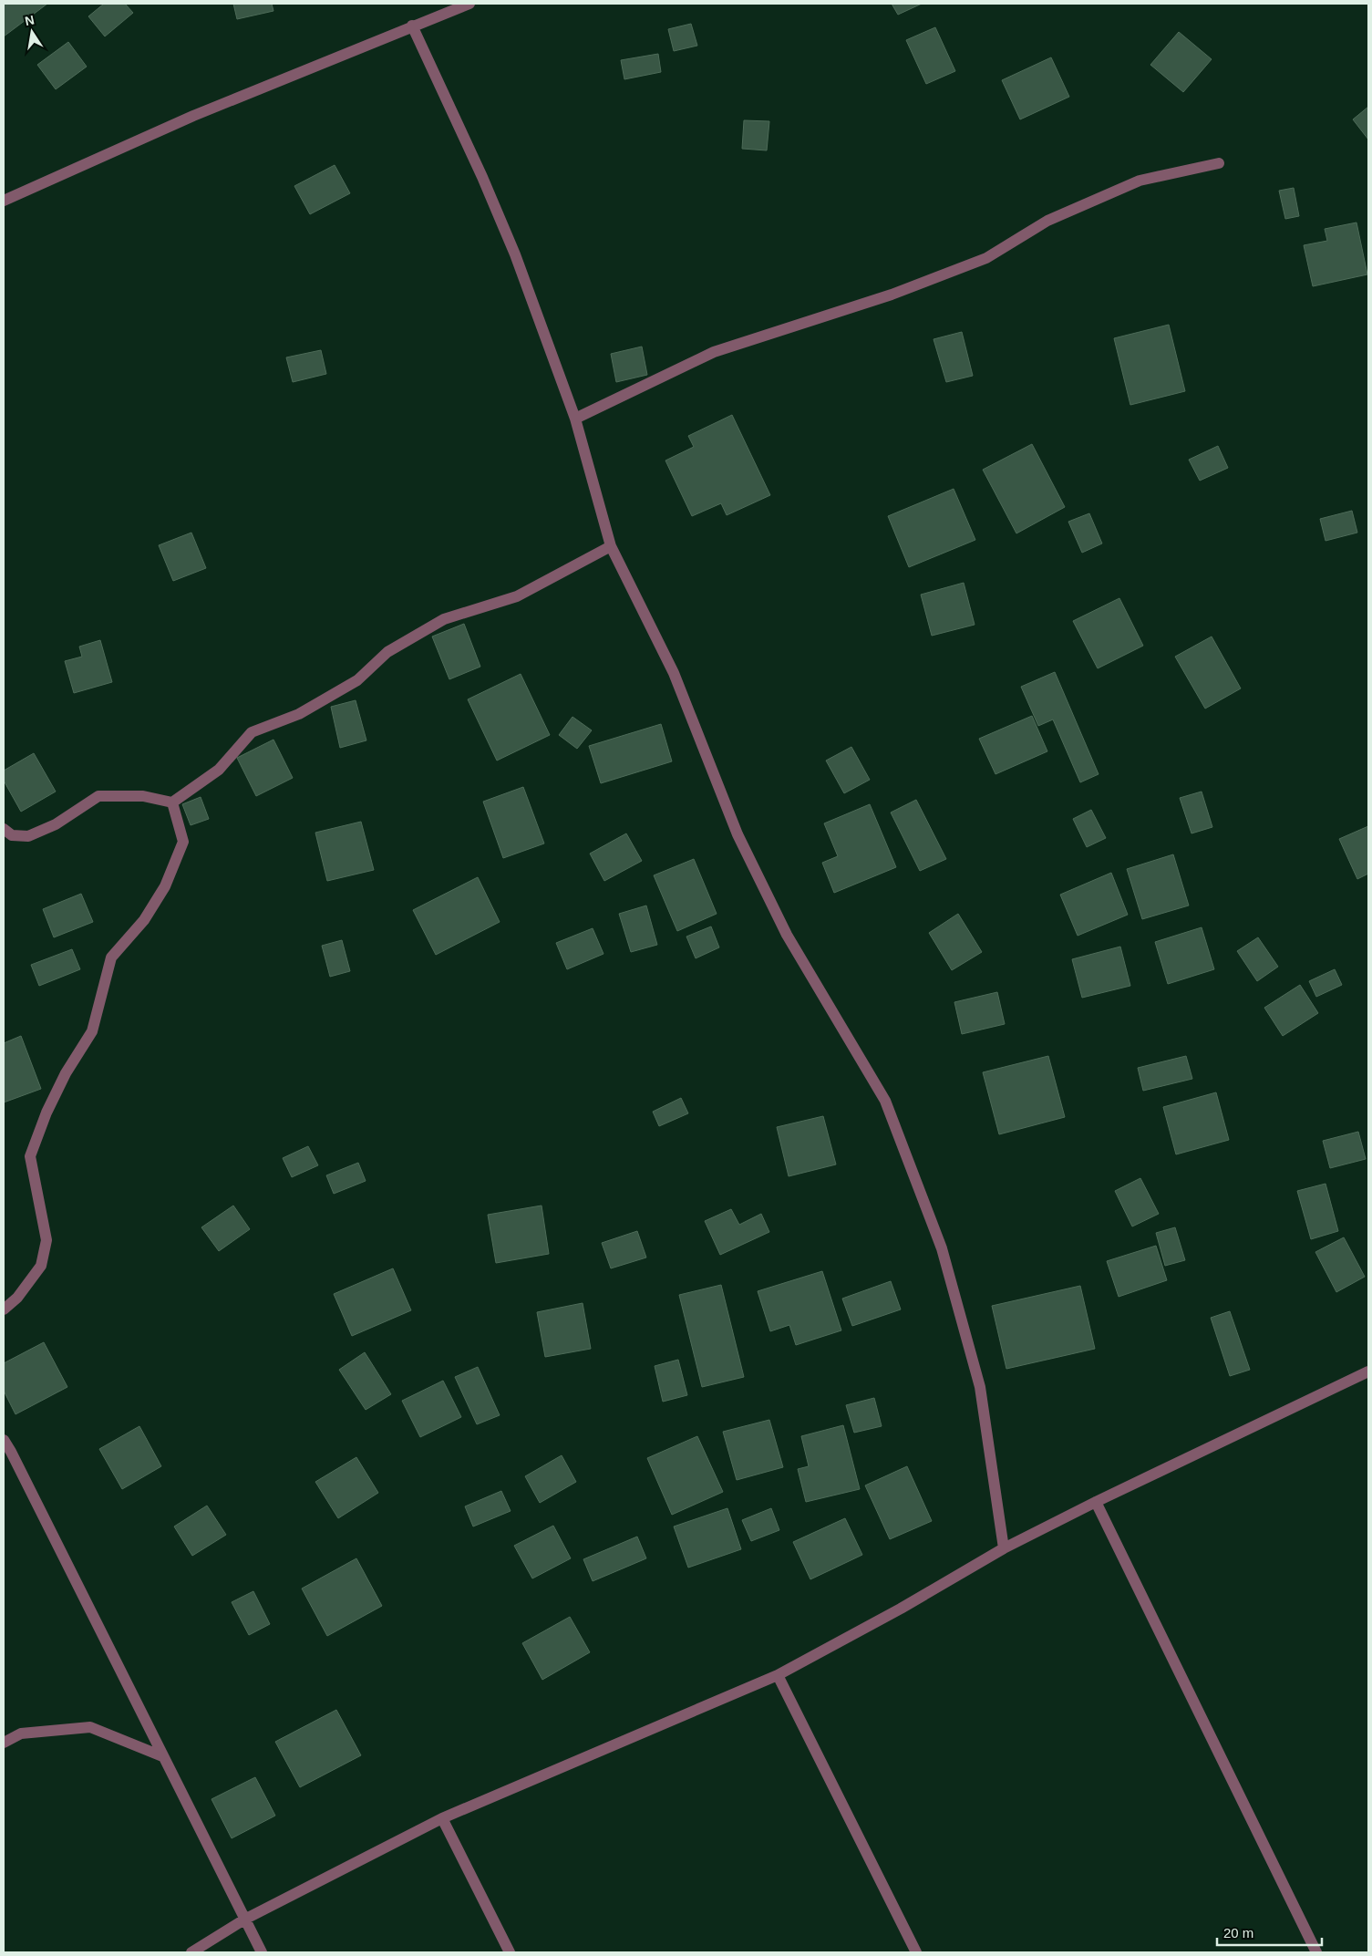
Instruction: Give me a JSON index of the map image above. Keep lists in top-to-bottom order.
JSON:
{
  "scale_bar": "20 m",
  "north": "top"
}
